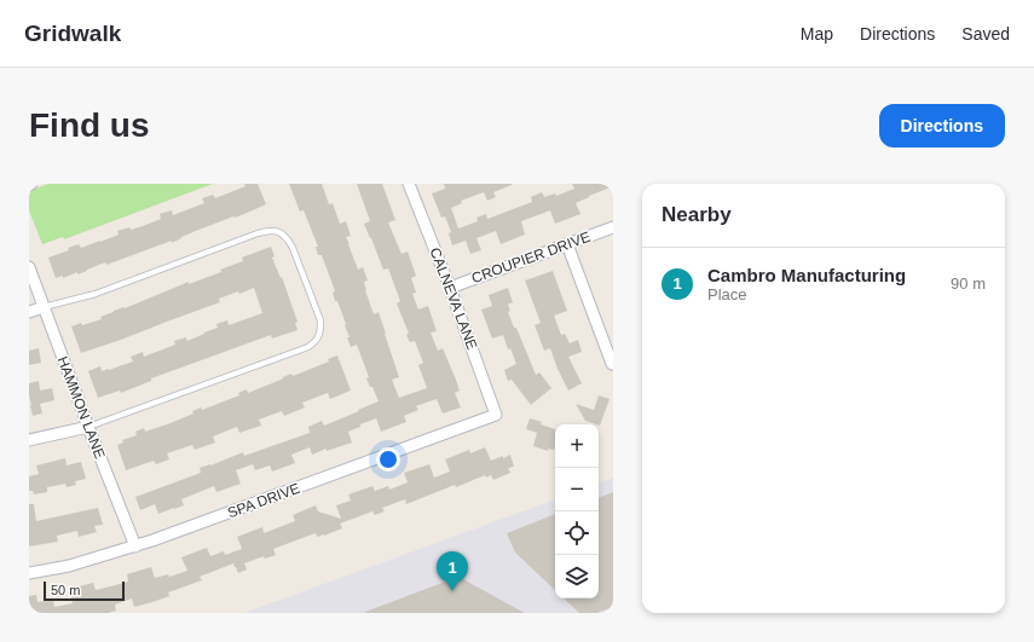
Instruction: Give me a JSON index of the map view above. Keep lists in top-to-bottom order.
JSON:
{
  "streets": {
    "street": [
      "CROUPIER DRIVE",
      "CALNEVA LANE",
      "HAMMON LANE",
      "SPA DRIVE"
    ]
  },
  "crossings": [
    ["CROUPIER DRIVE", "CALNEVA LANE"],
    ["CALNEVA LANE", "SPA DRIVE"],
    ["HAMMON LANE", "SPA DRIVE"]
  ],
  "scale_bar": "50 m",
  "page": {
    "header": "Gridwalk",
    "nav": ["Map", "Directions", "Saved"],
    "buttons": "Directions",
    "title": "Find us",
    "heading": "Nearby",
    "list": [
      {
        "mark": "1",
        "name": "Cambro Manufacturing",
        "note": "Place",
        "value": "90 m"
      }
    ],
    "map_buttons": ["+", "−"],
    "pins": "1",
    "scale": "50 m"
  }
}
